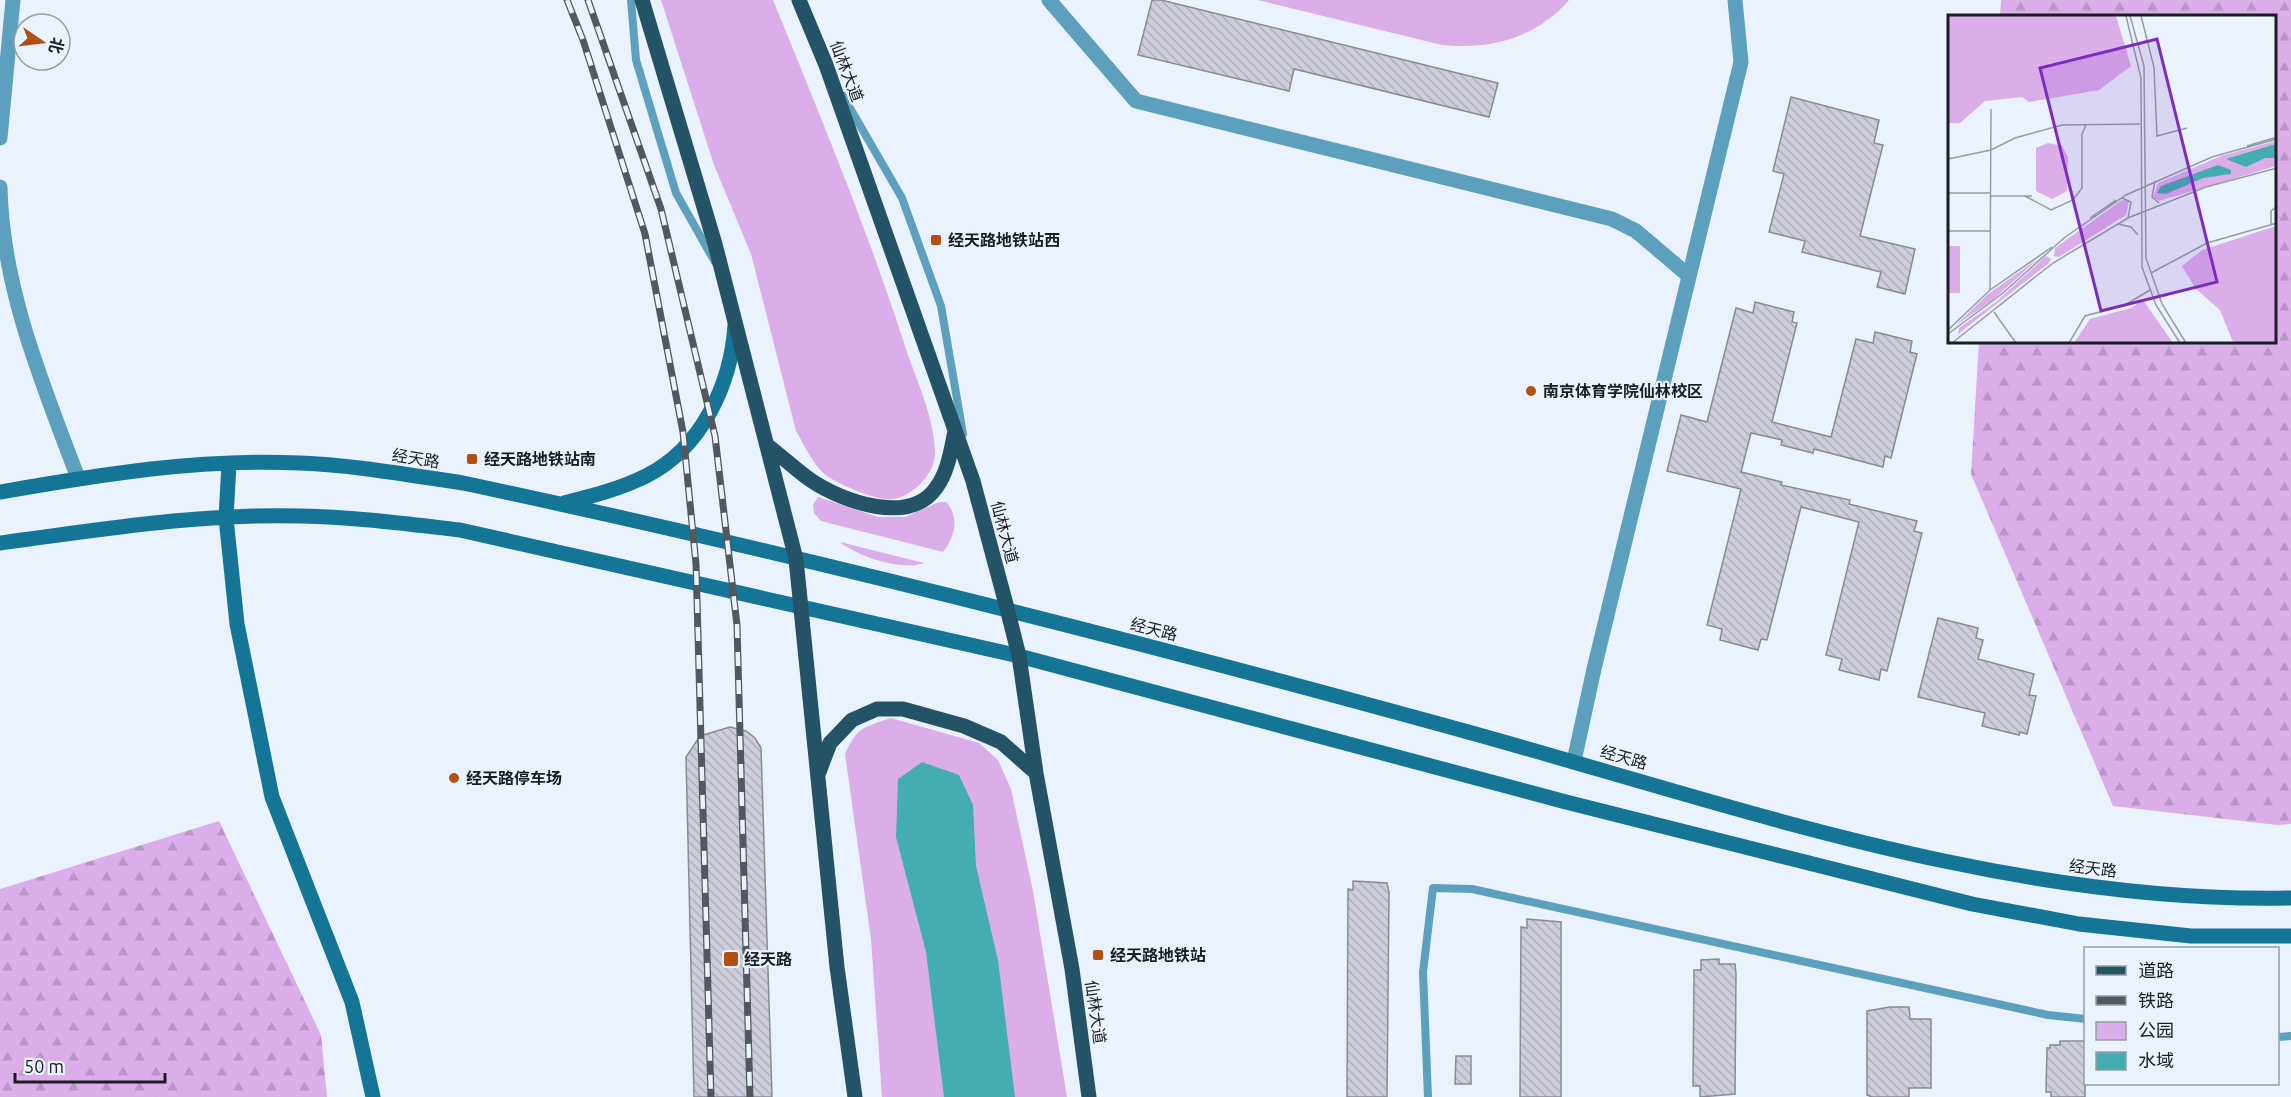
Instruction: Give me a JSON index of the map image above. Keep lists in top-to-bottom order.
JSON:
{
  "streets": {
    "main road": ["仙林大道", "经天路"]
  },
  "crossings": [
    ["仙林大道", "经天路"]
  ],
  "places": {
    "transit": [
      "经天路地铁站西",
      "经天路地铁站南",
      "经天路地铁站",
      "经天路"
    ],
    "other": ["南京体育学院仙林校区", "经天路停车场"]
  },
  "legend": [
    "道路",
    "铁路",
    "公园",
    "水域"
  ],
  "scale_bar": "50 m",
  "north": "right"
}
